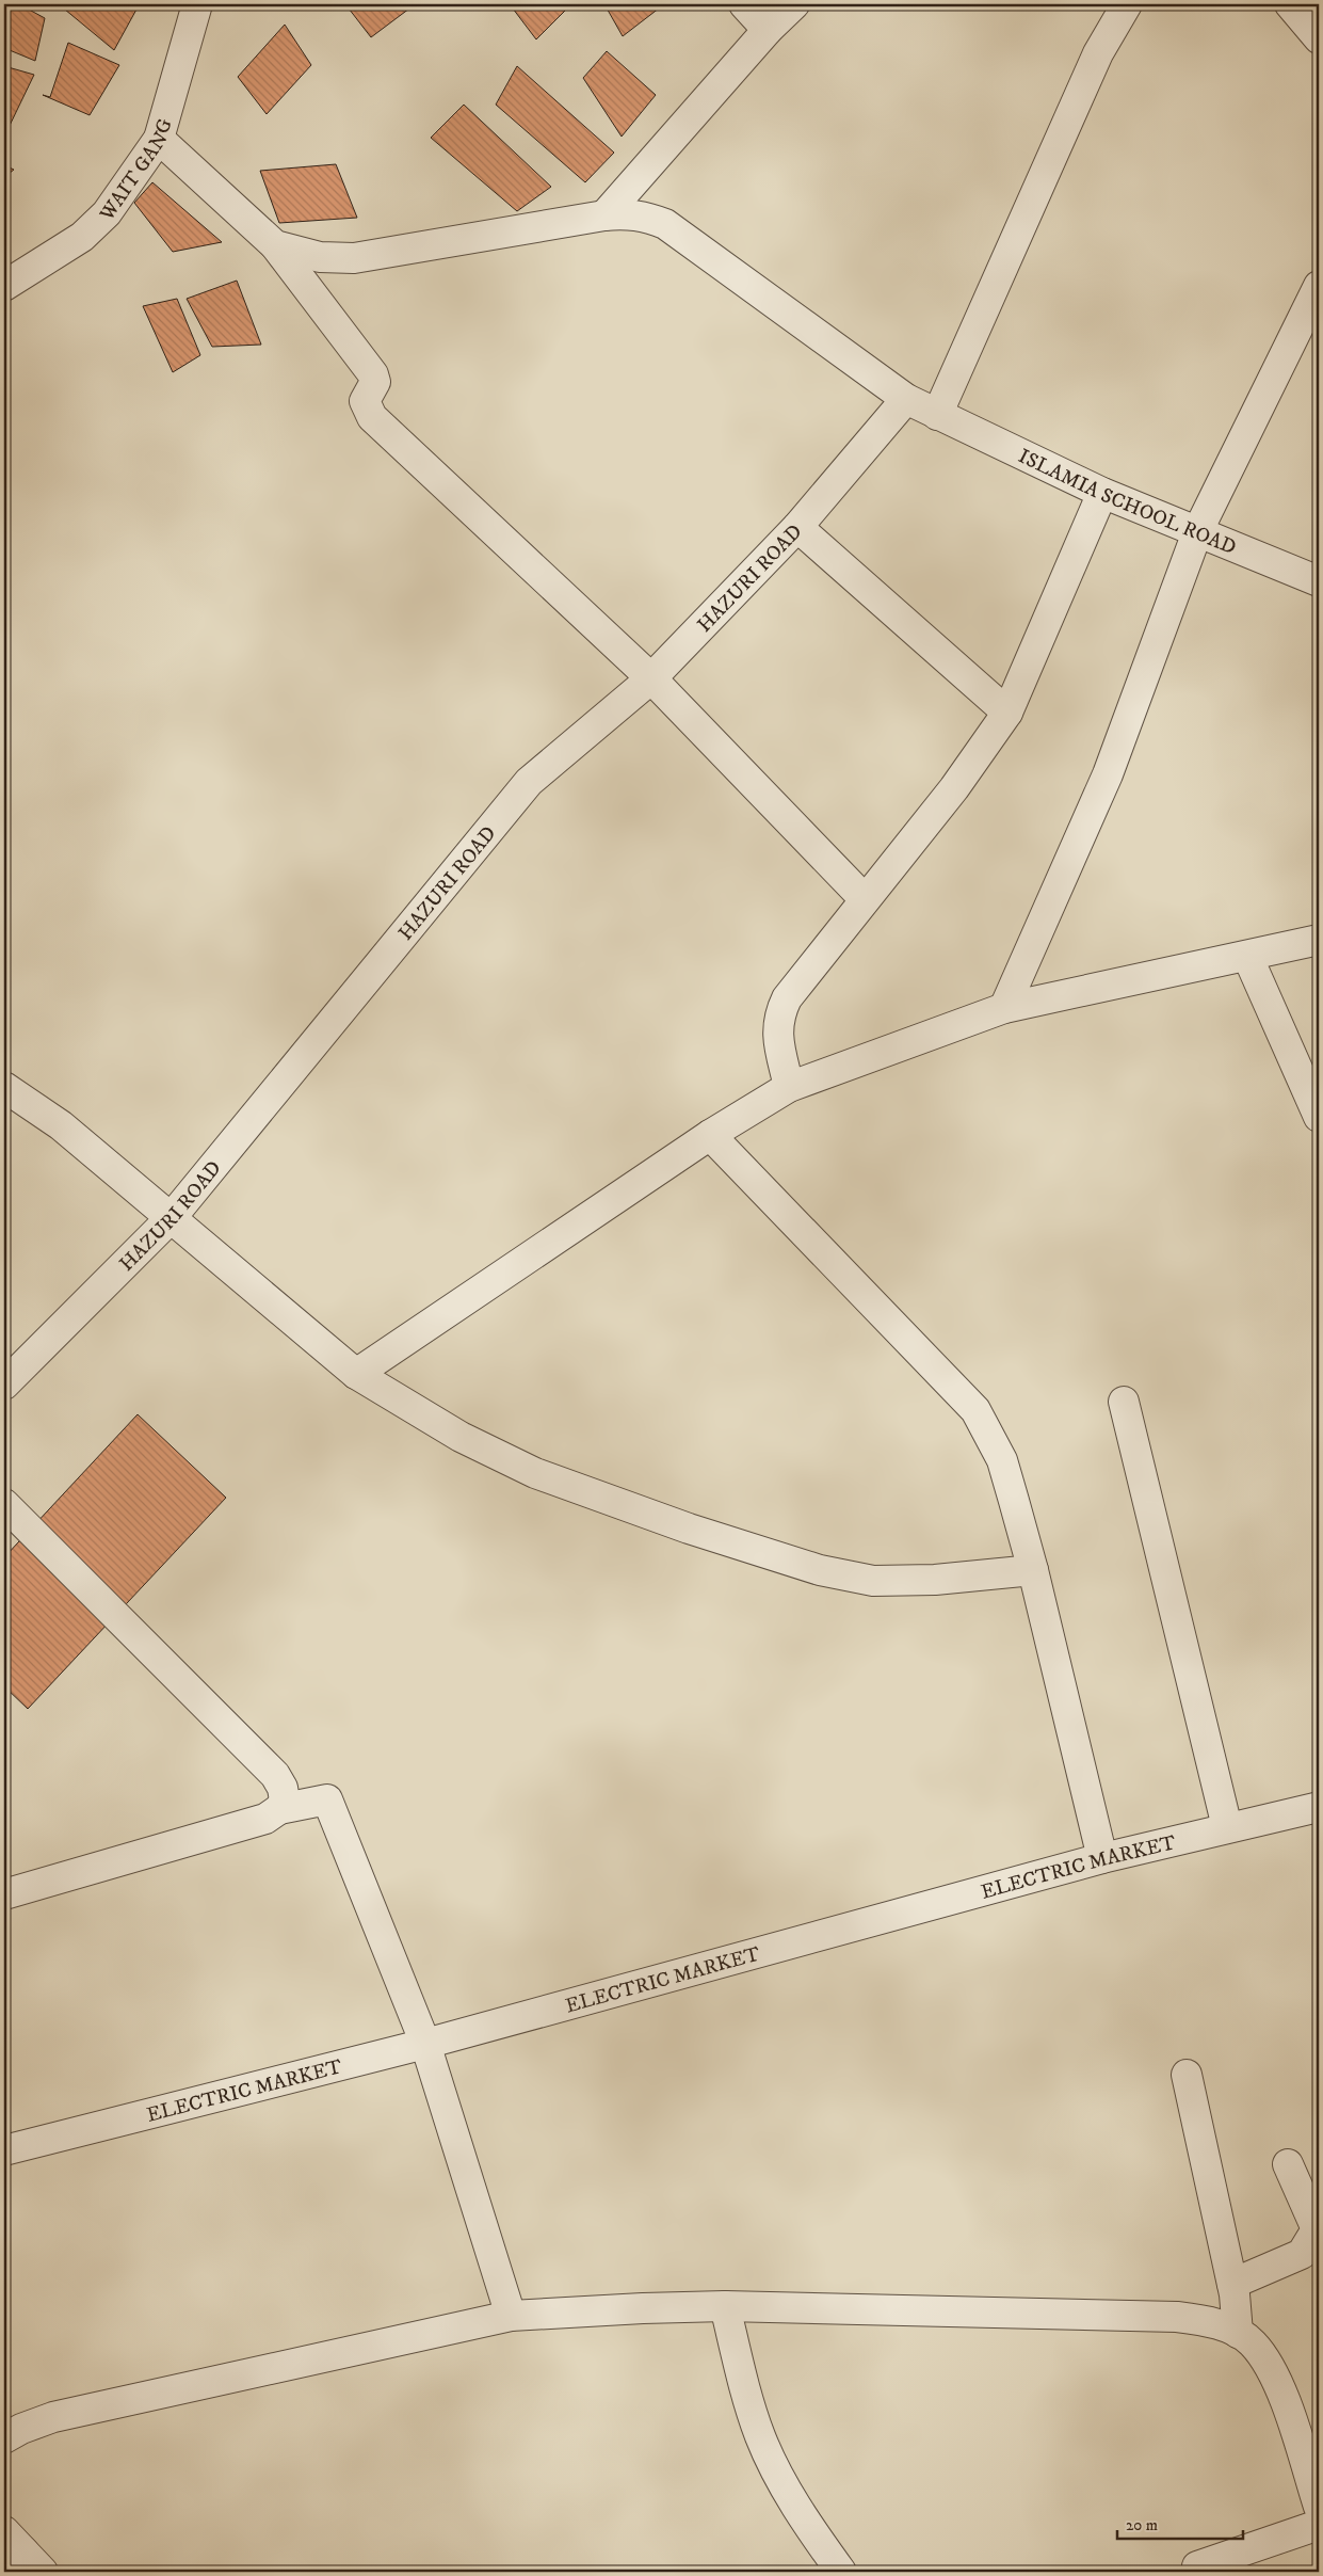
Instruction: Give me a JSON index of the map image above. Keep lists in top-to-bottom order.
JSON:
{
  "streets": {
    "street": [
      "WAIT GANG",
      "ISLAMIA SCHOOL ROAD",
      "HAZURI ROAD",
      "ELECTRIC MARKET"
    ]
  },
  "crossings": [
    ["ISLAMIA SCHOOL ROAD", "HAZURI ROAD"]
  ],
  "scale_bar": "20 m"
}
